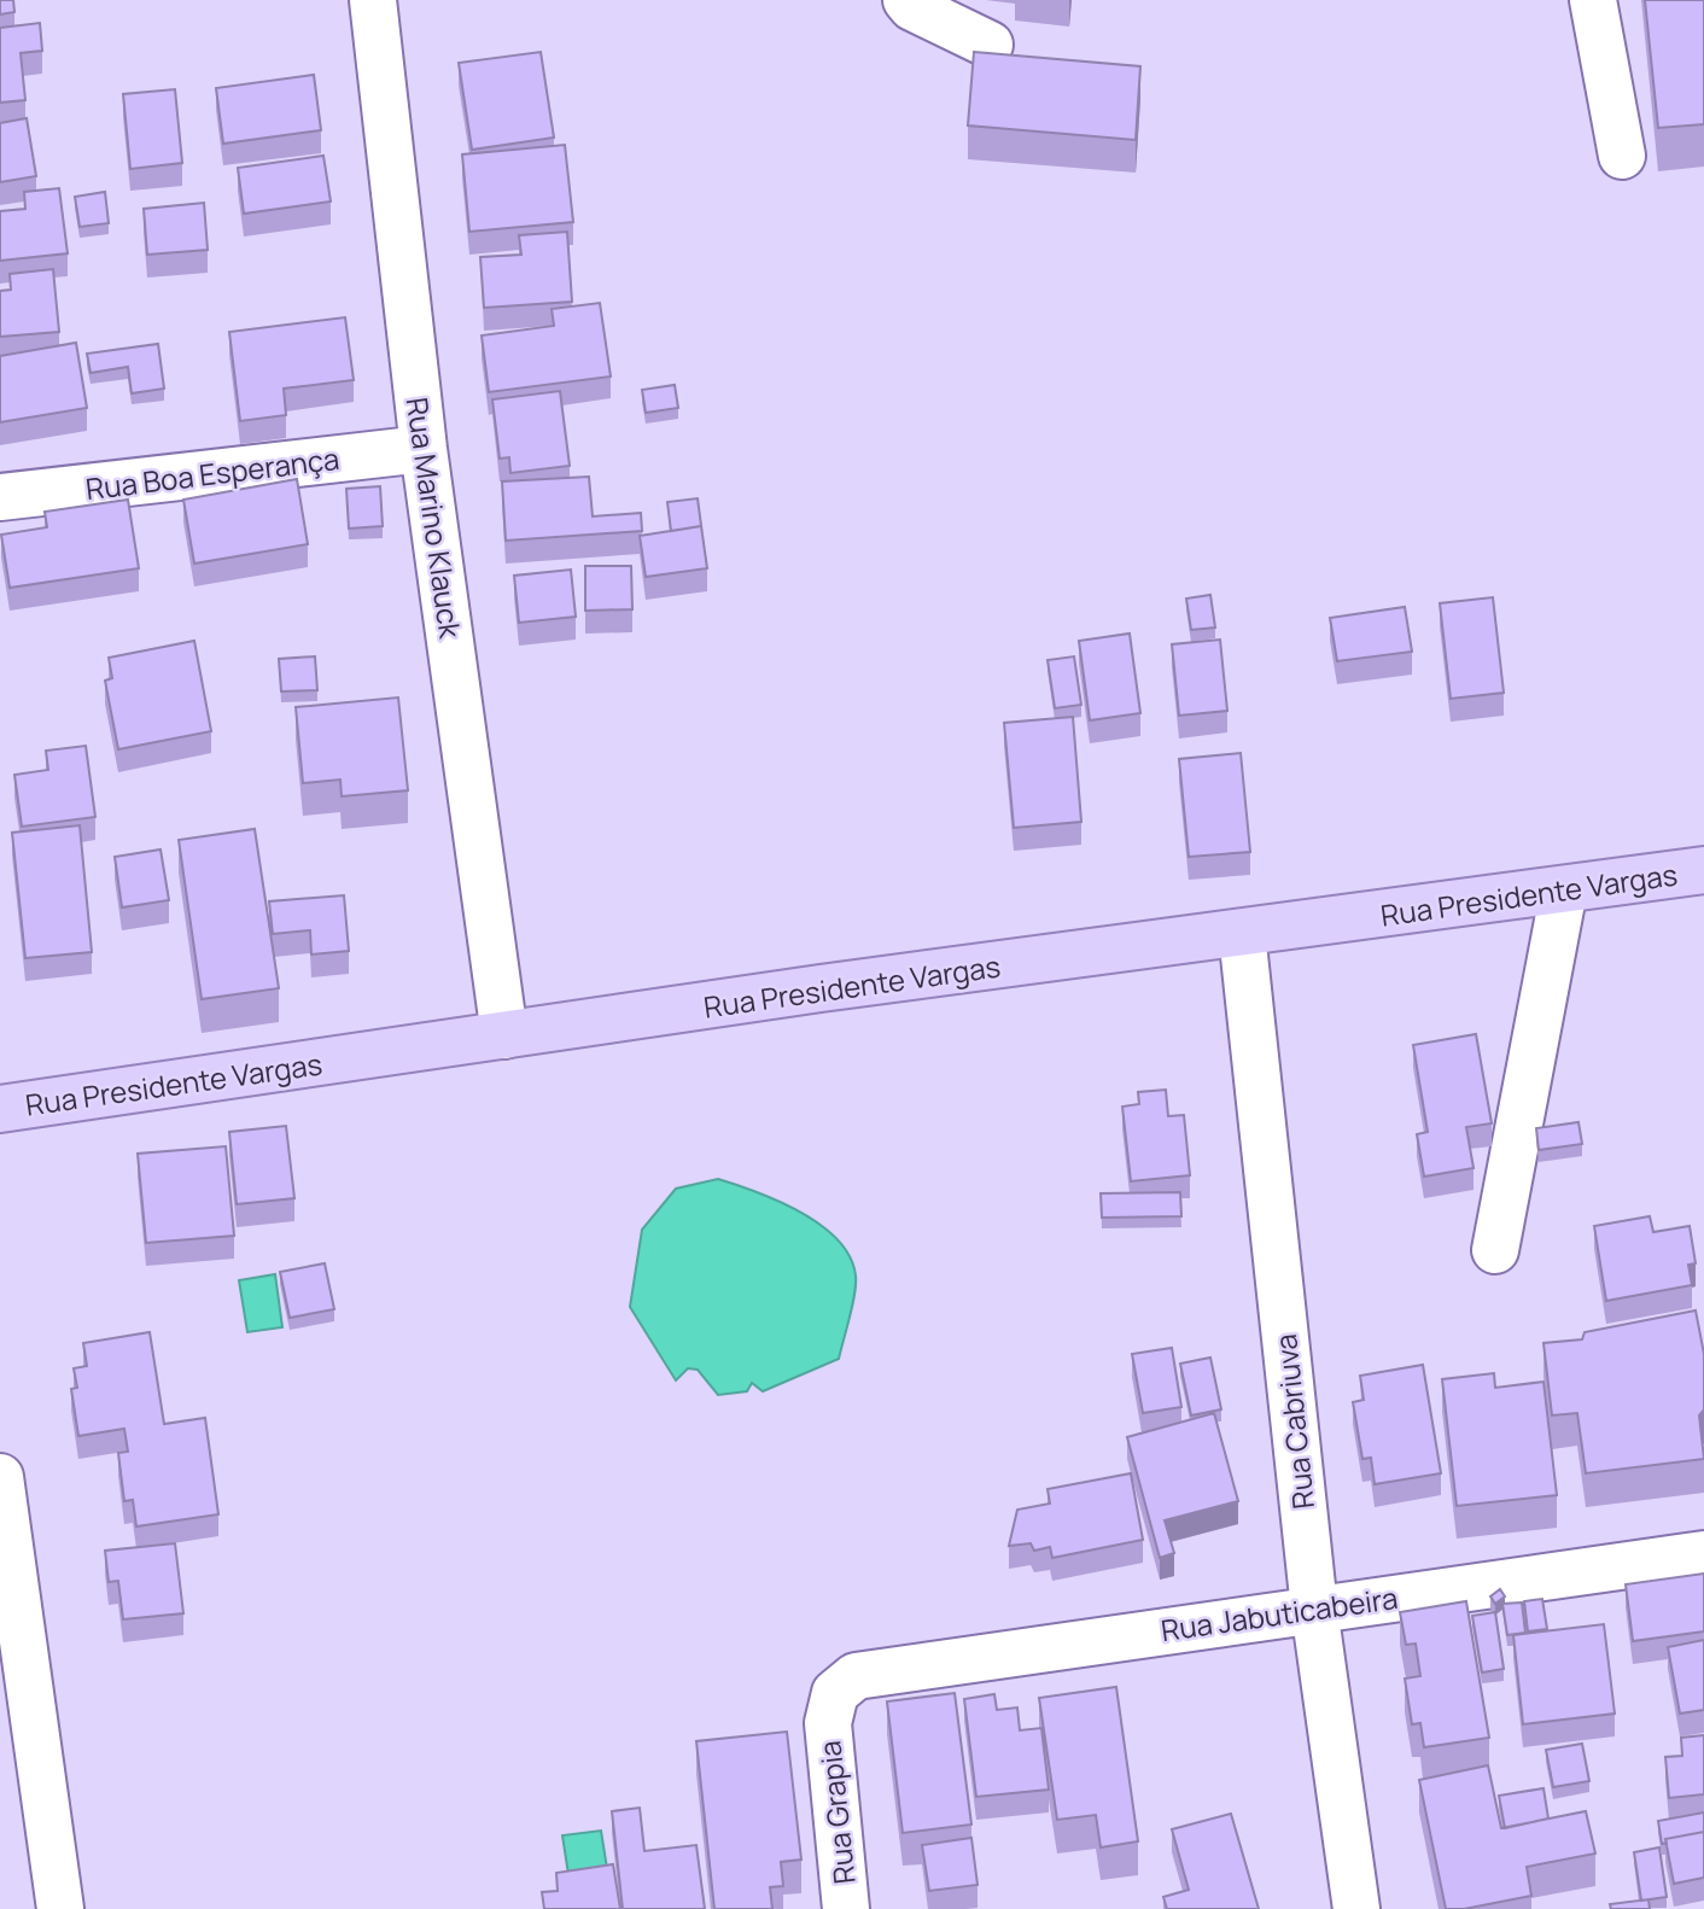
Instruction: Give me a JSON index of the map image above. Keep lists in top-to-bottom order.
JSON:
{
  "streets": {
    "main road": ["Rua Presidente Vargas"],
    "street": [
      "Rua Boa Esperança",
      "Rua Marino Klauck",
      "Rua Cabriuva",
      "Rua Jabuticabeira",
      "Rua Grapia"
    ]
  },
  "crossings": [
    ["Rua Boa Esperança", "Rua Marino Klauck"],
    ["Rua Marino Klauck", "Rua Presidente Vargas"],
    ["Rua Presidente Vargas", "Rua Cabriuva"],
    ["Rua Cabriuva", "Rua Jabuticabeira"],
    ["Rua Jabuticabeira", "Rua Grapia"]
  ]
}
